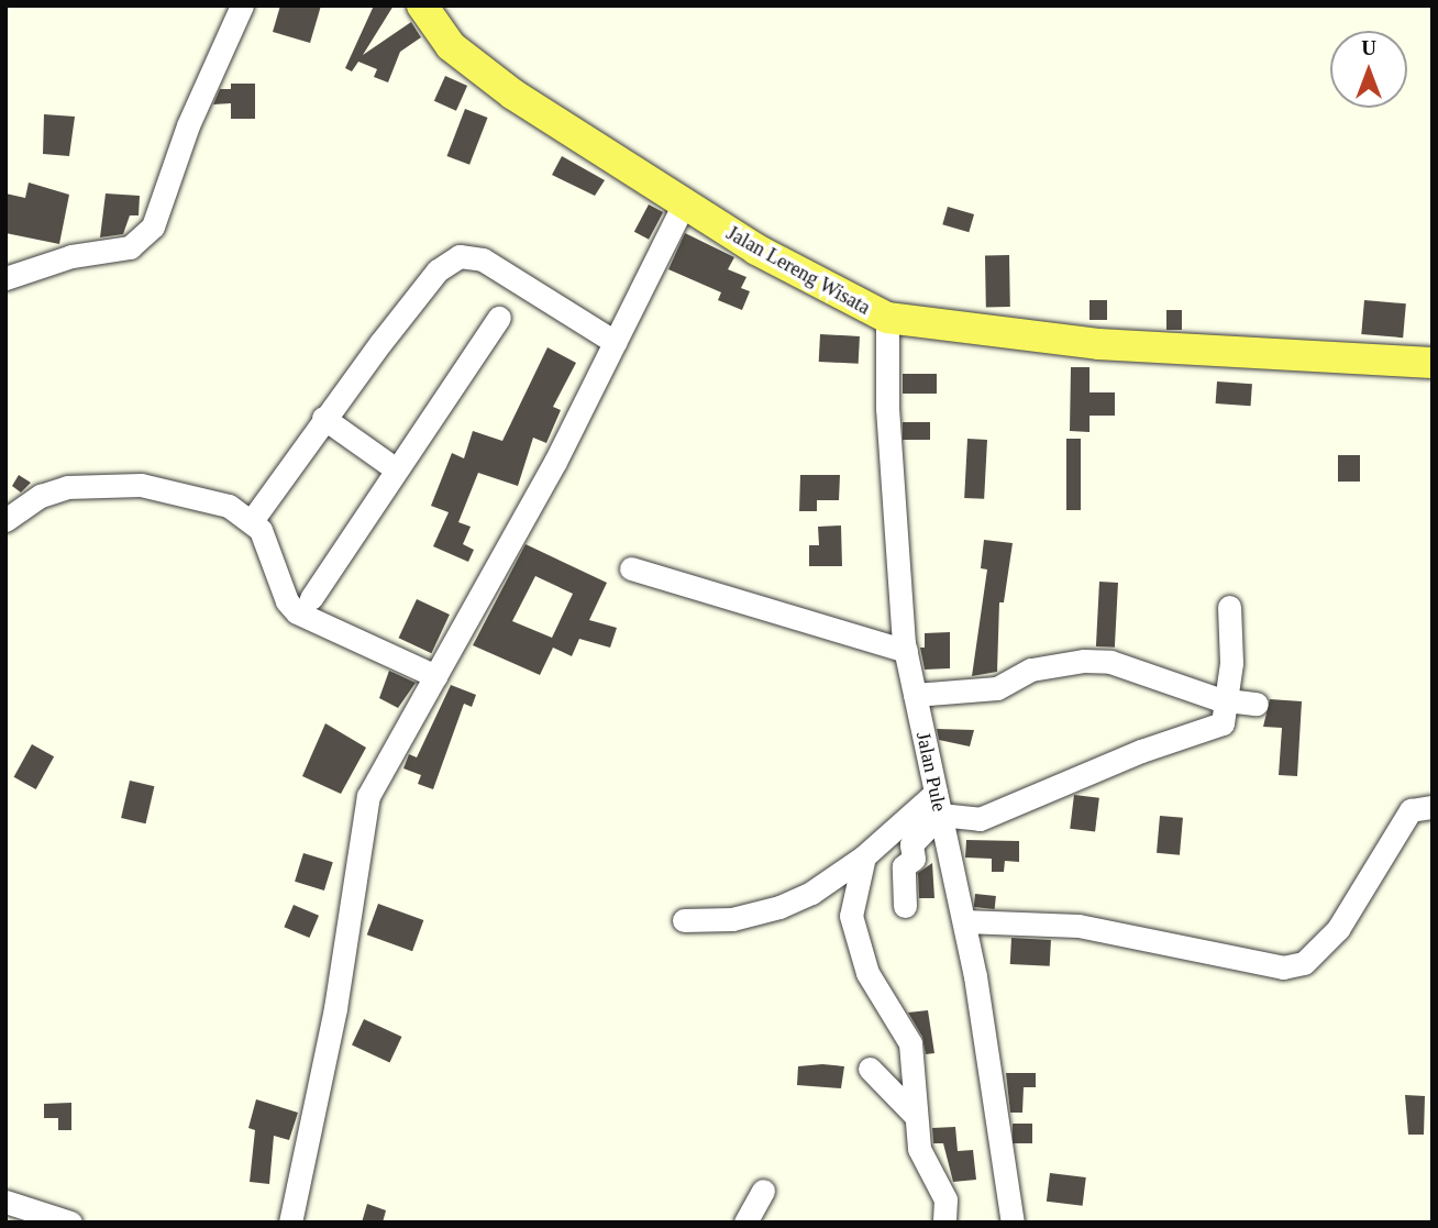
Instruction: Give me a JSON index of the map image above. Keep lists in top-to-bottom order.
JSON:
{
  "streets": {
    "main road": ["Jalan Lereng Wisata"],
    "street": ["Jalan Pule"]
  },
  "crossings": [
    ["Jalan Lereng Wisata", "Jalan Pule"]
  ],
  "north": "top"
}
